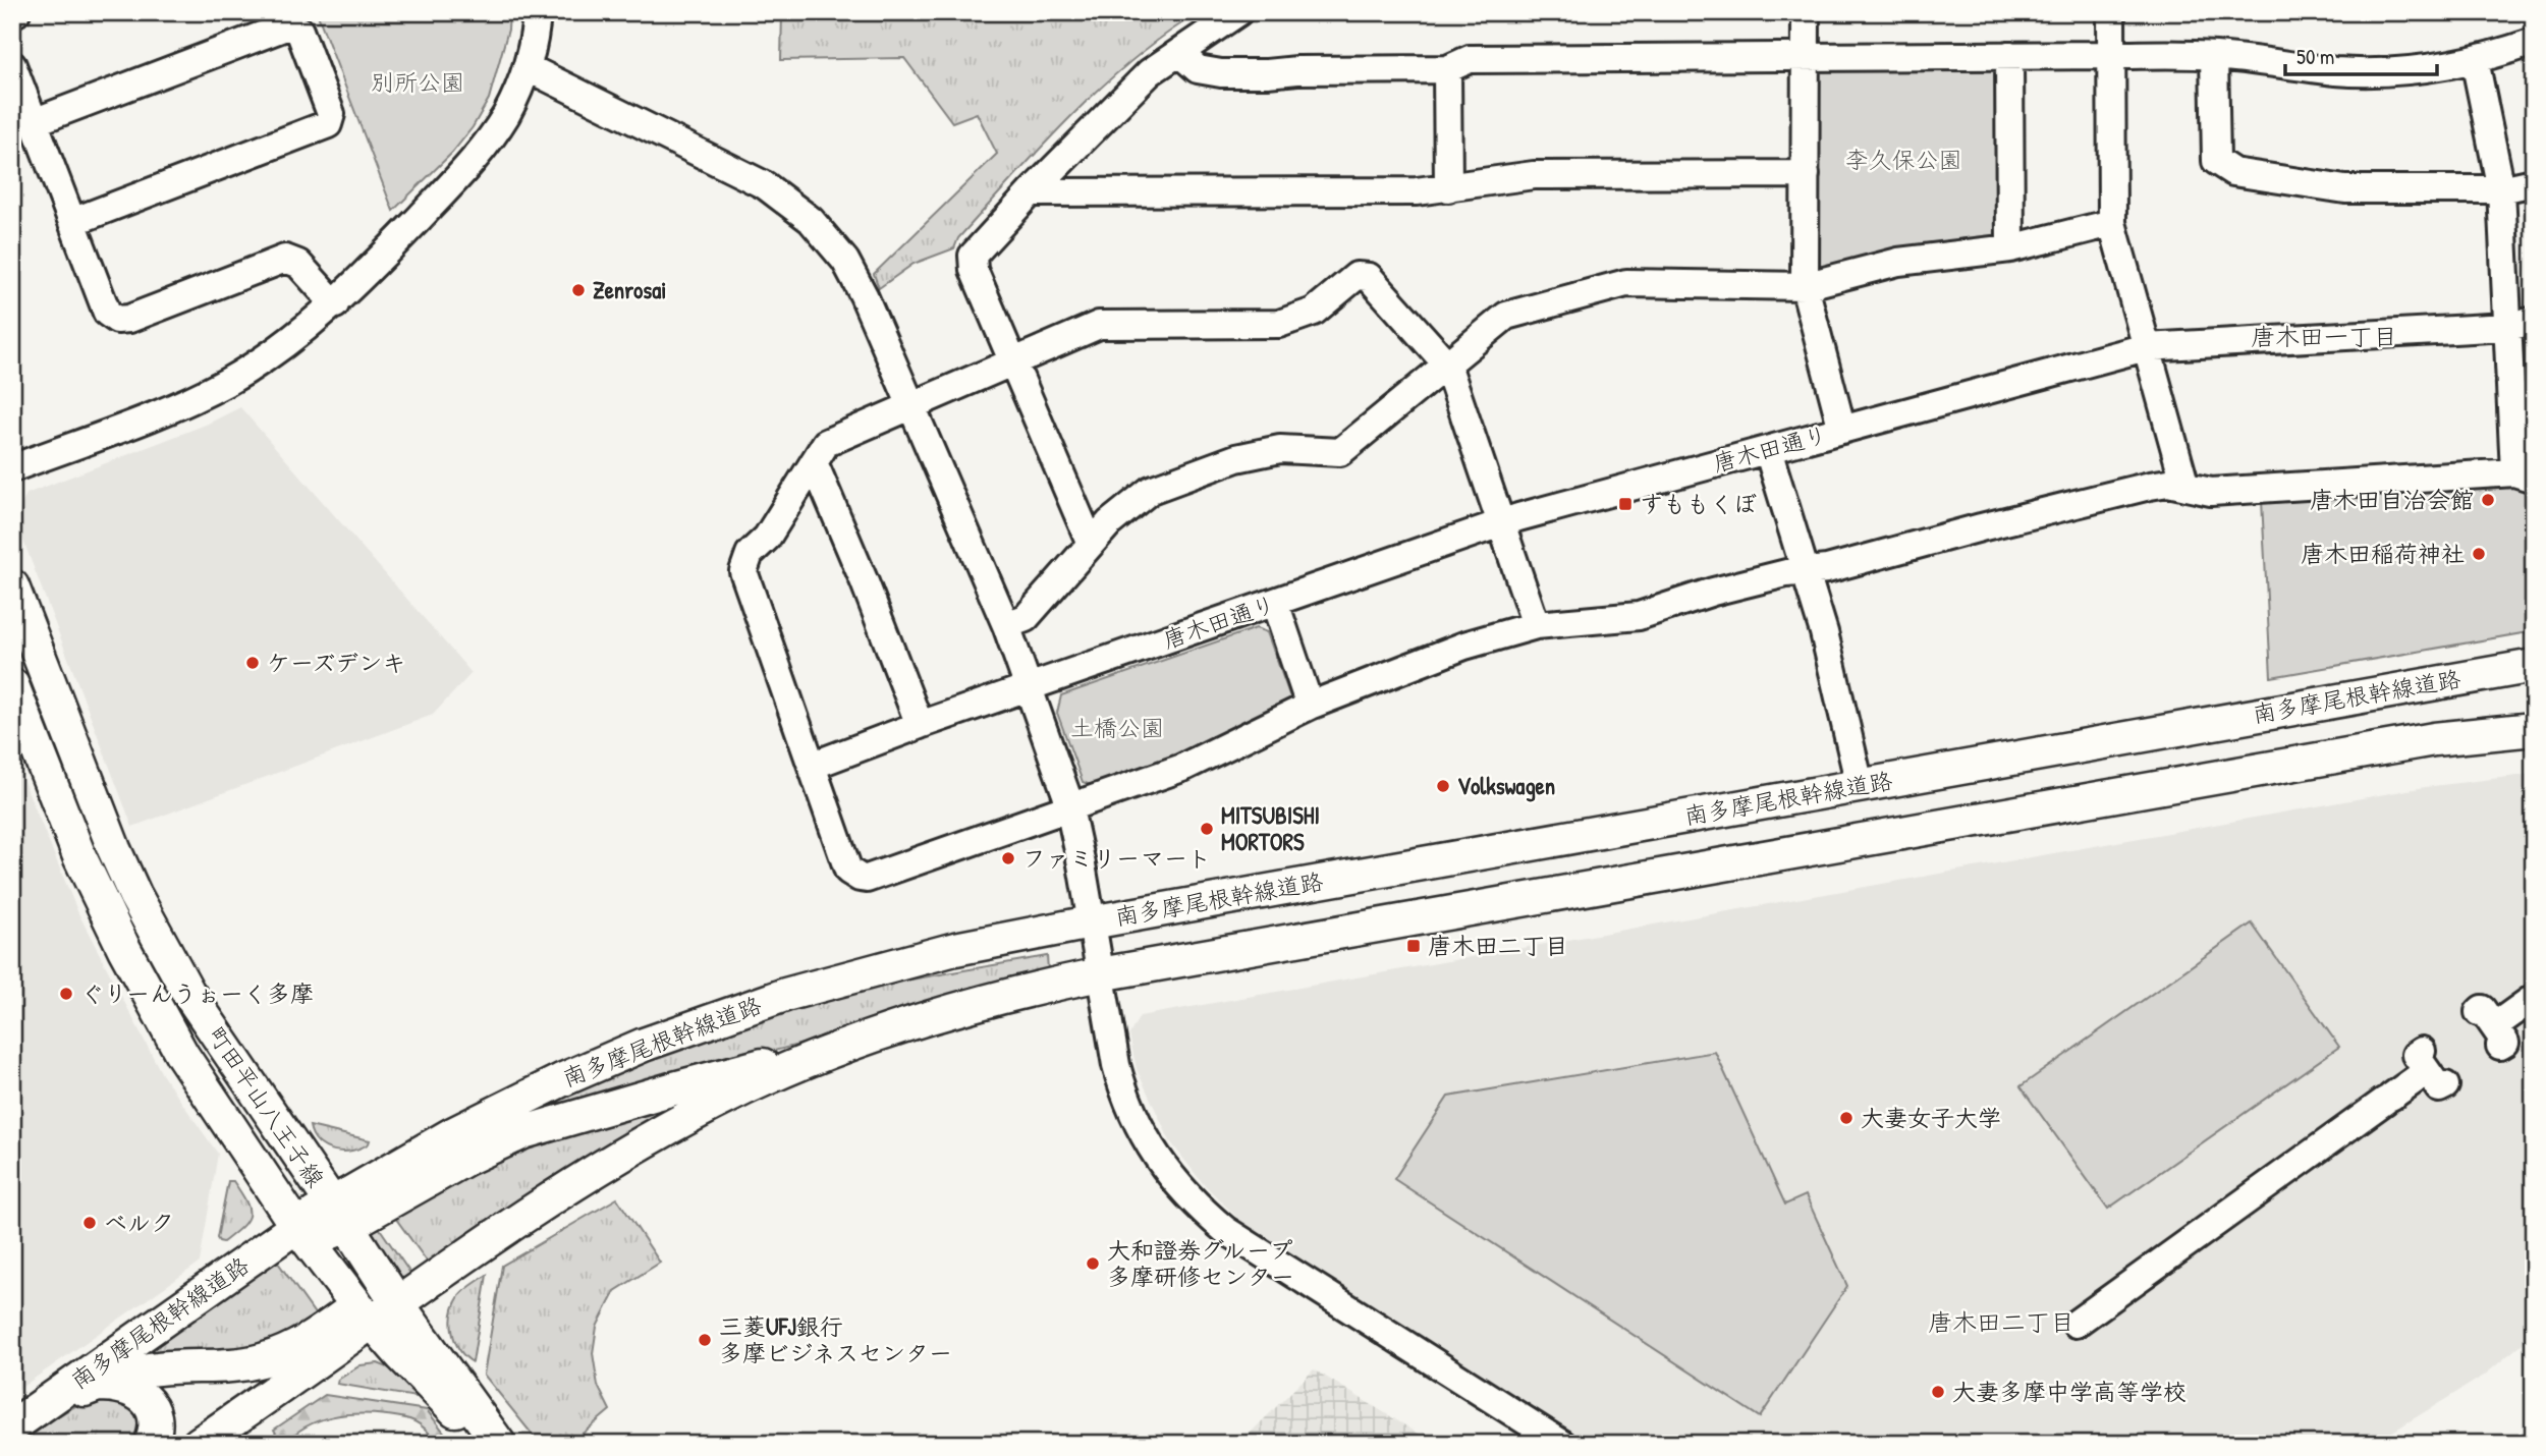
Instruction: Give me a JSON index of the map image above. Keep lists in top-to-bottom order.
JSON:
{
  "streets": {
    "main road": ["南多摩尾根幹線道路", "町田平山八王子線"],
    "street": ["唐木田通り"]
  },
  "crossings": [
    ["南多摩尾根幹線道路", "町田平山八王子線"]
  ],
  "districts": ["唐木田一丁目", "唐木田二丁目"],
  "parks": ["別所公園", "李久保公園", "土橋公園"],
  "places": {
    "other": [
      "Zenrosai",
      "唐木田自治会館",
      "唐木田稲荷神社",
      "ケーズデンキ",
      "Volkswagen",
      "MITSUBISHI MORTORS",
      "ファミリーマート",
      "ぐりーんうぉーく多摩",
      "大妻女子大学",
      "ベルク",
      "大和證券グループ 多摩研修センター",
      "三菱UFJ銀行 多摩ビジネスセンター",
      "大妻多摩中学高等学校"
    ],
    "transit": ["すももくぼ", "唐木田二丁目"]
  },
  "scale_bar": "50 m"
}
